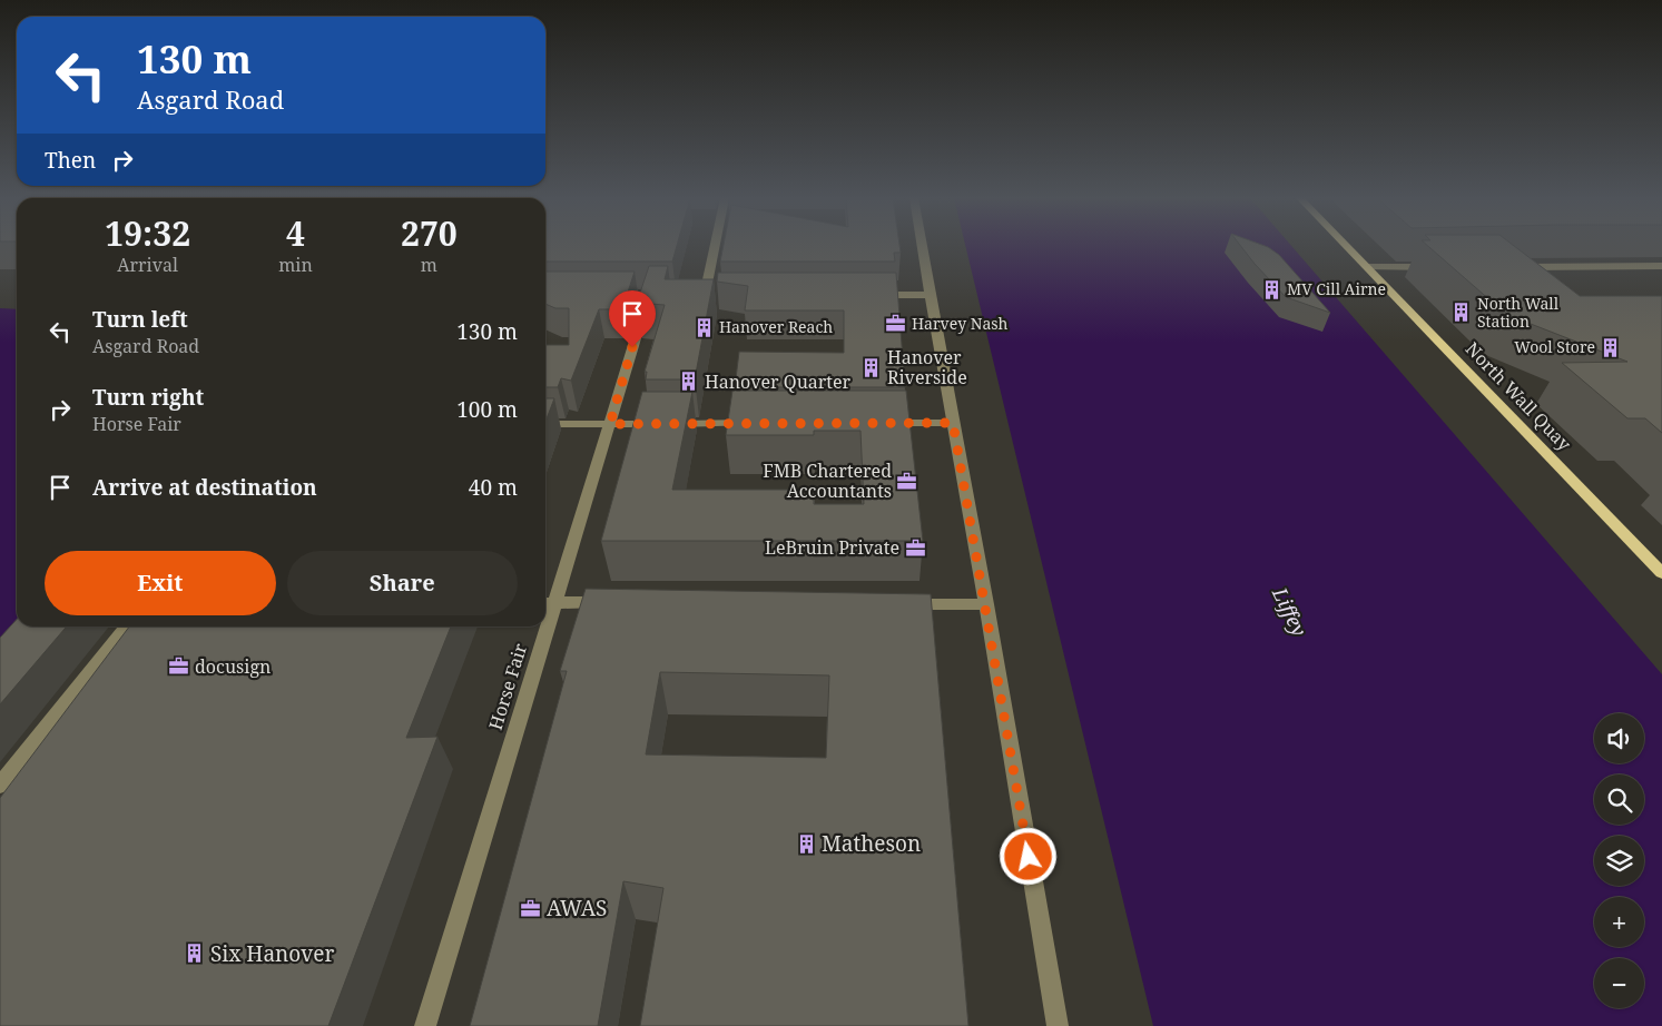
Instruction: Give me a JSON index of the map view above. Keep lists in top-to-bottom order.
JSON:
{
  "streets": {
    "main road": ["North Wall Quay"],
    "street": ["Horse Fair"]
  },
  "water": ["Liffey"],
  "places": {
    "building": [
      "MV Cill Airne",
      "North Wall Station",
      "Hanover Reach",
      "Wool Store",
      "Hanover Riverside",
      "Hanover Quarter",
      "Matheson",
      "Six Hanover"
    ],
    "office": [
      "Harvey Nash",
      "FMB Chartered Accountants",
      "LeBruin Private",
      "docusign",
      "AWAS"
    ]
  },
  "page": {
    "turn": ["130 m", "Asgard Road"],
    "then": "Then",
    "eta": [
      "19:32",
      "Arrival",
      "4",
      "min",
      "270",
      "m"
    ],
    "list": [
      {
        "name": "Turn left",
        "note": "Asgard Road",
        "value": "130 m"
      },
      {
        "name": "Turn right",
        "note": "Horse Fair",
        "value": "100 m"
      },
      {
        "name": "Arrive at destination",
        "value": "40 m"
      }
    ],
    "buttons": ["Exit", "Share"],
    "map_buttons": ["+", "−"]
  }
}
